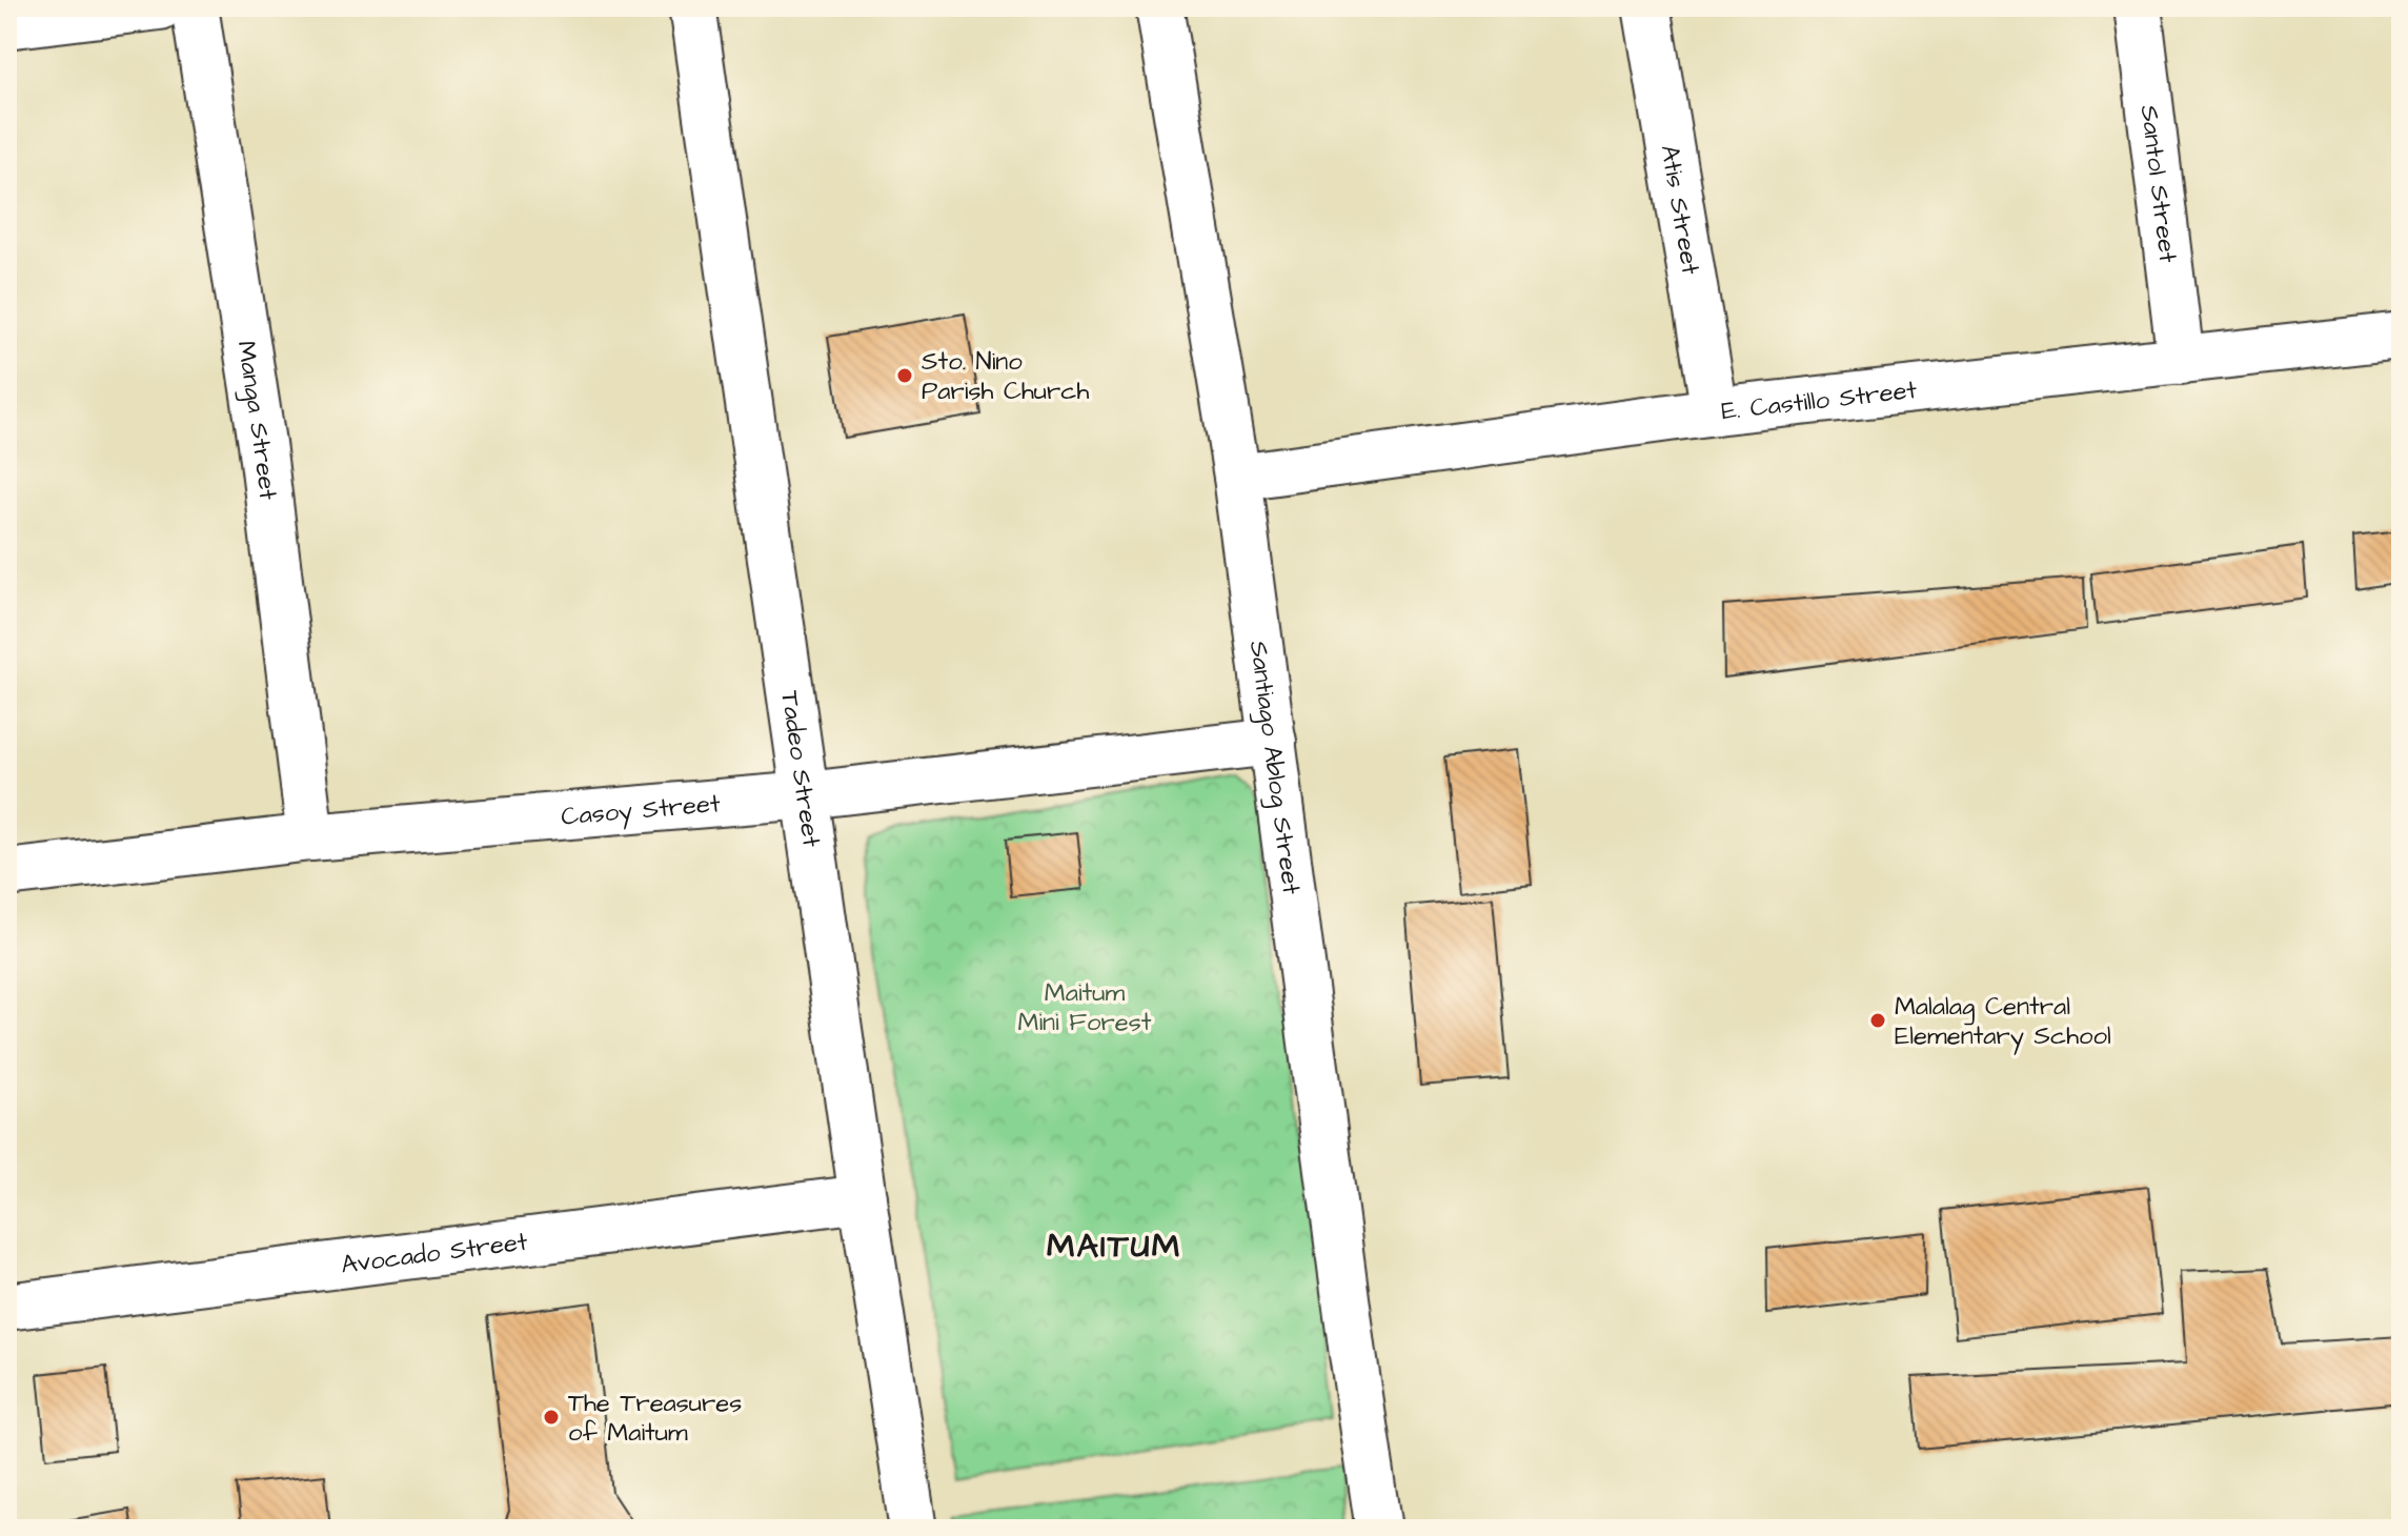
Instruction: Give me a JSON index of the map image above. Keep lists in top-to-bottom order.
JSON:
{
  "streets": {
    "street": [
      "Santol Street",
      "Atis Street",
      "E. Castillo Street",
      "Manga Street",
      "Santiago Ablog Street",
      "Tadeo Street",
      "Casoy Street",
      "Avocado Street"
    ]
  },
  "crossings": [
    ["Santol Street", "E. Castillo Street"],
    ["Atis Street", "E. Castillo Street"],
    ["E. Castillo Street", "Santiago Ablog Street"],
    ["Manga Street", "Casoy Street"],
    ["Santiago Ablog Street", "Casoy Street"],
    ["Tadeo Street", "Casoy Street"],
    ["Tadeo Street", "Avocado Street"]
  ],
  "districts": ["MAITUM"],
  "parks": ["Maitum Mini Forest"],
  "places": ["Sto. Nino Parish Church", "Malalag Central Elementary School", "The Treasures of Maitum"]
}
